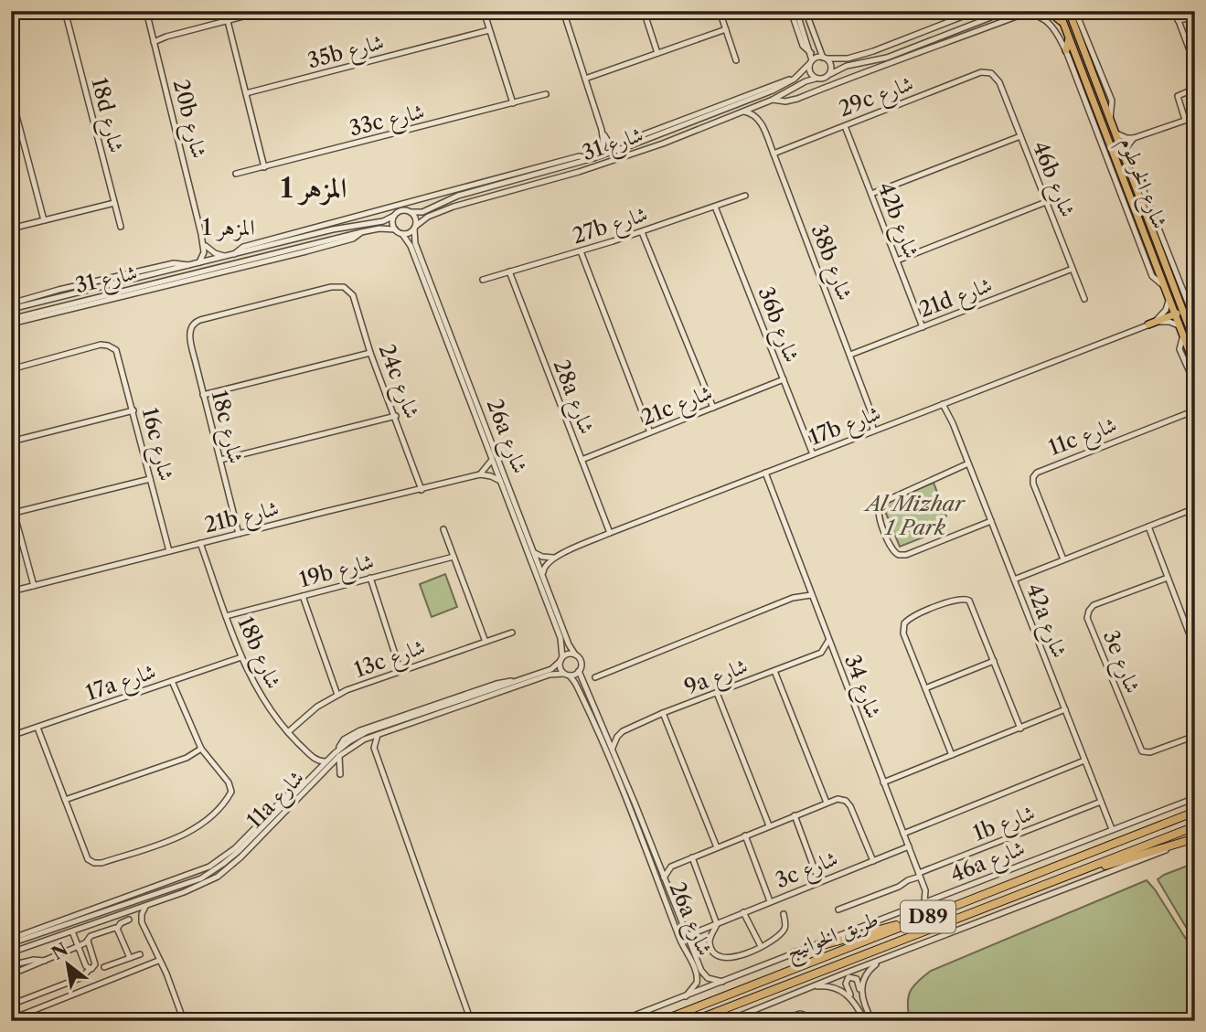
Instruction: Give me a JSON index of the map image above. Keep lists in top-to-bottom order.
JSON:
{
  "streets": {
    "highway": ["D89", "طريق الخوانيج"],
    "main road": ["شارع الخرطوم"],
    "street": [
      "35b شارع",
      "29c شارع",
      "18d شارع",
      "20b شارع",
      "33c شارع",
      "شارع 31",
      "46b شارع",
      "42b شارع",
      "27b شارع",
      "38b شارع",
      "21d شارع",
      "36b شارع",
      "24c شارع",
      "28a شارع",
      "21c شارع",
      "17b شارع",
      "18c شارع",
      "26a شارع",
      "11c شارع",
      "16c شارع",
      "21b شارع",
      "19b شارع",
      "42a شارع",
      "18b شارع",
      "13c شارع",
      "3e شارع",
      "9a شارع",
      "17a شارع",
      "شارع 34",
      "11a شارع",
      "1b شارع",
      "46a شارع",
      "3c شارع"
    ]
  },
  "crossings": [
    ["29c شارع", "46b شارع"],
    ["29c شارع", "42b شارع"],
    ["29c شارع", "38b شارع"],
    ["20b شارع", "شارع 31"],
    ["شارع 31", "38b شارع"],
    ["شارع 31", "26a شارع"],
    ["46b شارع", "21d شارع"],
    ["شارع الخرطوم", "17b شارع"],
    ["42b شارع", "21d شارع"],
    ["27b شارع", "36b شارع"],
    ["27b شارع", "28a شارع"],
    ["38b شارع", "21d شارع"],
    ["38b شارع", "17b شارع"],
    ["36b شارع", "21c شارع"],
    ["36b شارع", "17b شارع"],
    ["24c شارع", "18c شارع"],
    ["24c شارع", "21b شارع"],
    ["28a شارع", "21c شارع"],
    ["28a شارع", "17b شارع"],
    ["17b شارع", "42a شارع"],
    ["17b شارع", "شارع 34"],
    ["18c شارع", "21b شارع"],
    ["26a شارع", "9a شارع"],
    ["26a شارع", "11a شارع"],
    ["26a شارع", "46a شارع"],
    ["26a شارع", "3c شارع"],
    ["16c شارع", "21b شارع"],
    ["21b شارع", "18b شارع"],
    ["19b شارع", "18b شارع"],
    ["42a شارع", "1b شارع"],
    ["42a شارع", "46a شارع"],
    ["18b شارع", "13c شارع"],
    ["18b شارع", "17a شارع"],
    ["شارع 34", "1b شارع"],
    ["شارع 34", "46a شارع"],
    ["شارع 34", "3c شارع"]
  ],
  "districts": ["المزهر 1", "المزهر 1"],
  "parks": ["Al Mizhar 1 Park"],
  "north": "top left"
}
